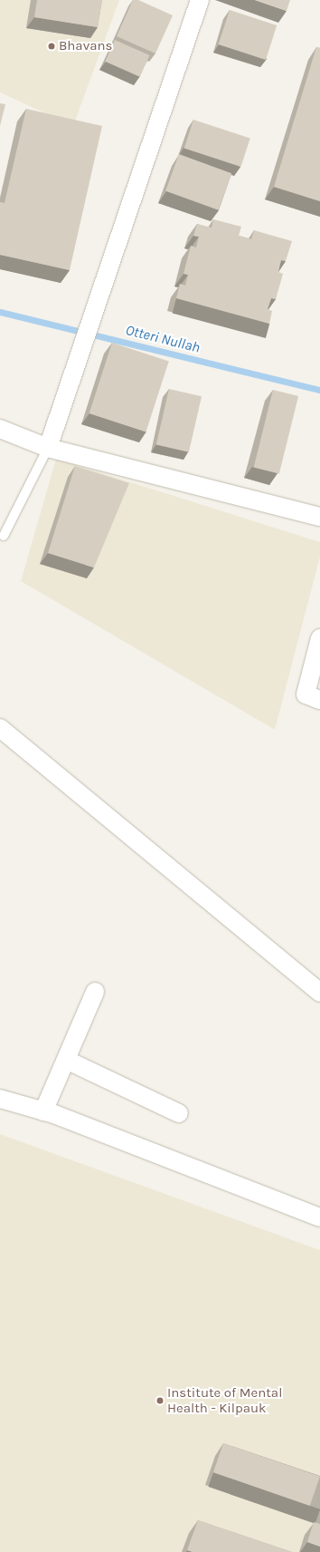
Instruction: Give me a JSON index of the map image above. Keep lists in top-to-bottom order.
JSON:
{
  "water": ["Otteri Nullah"],
  "places": ["Bhavans", "Institute of Mental Health - Kilpauk"]
}
